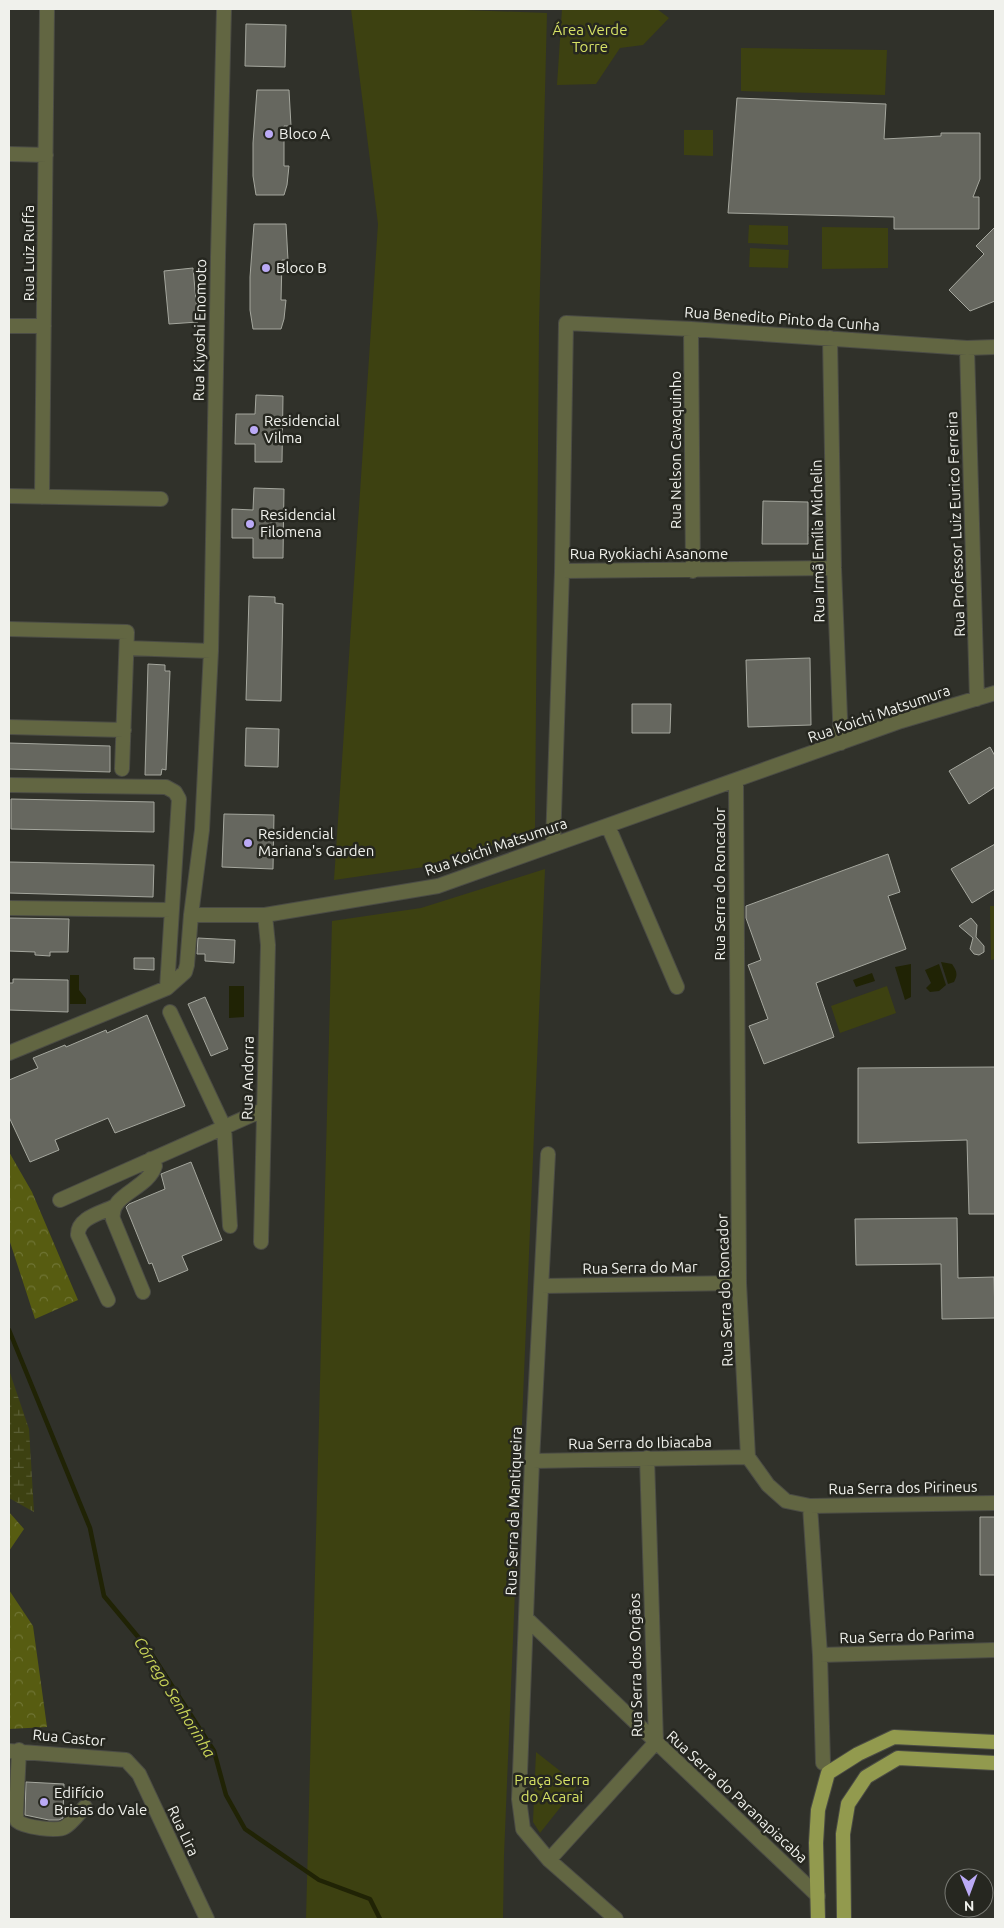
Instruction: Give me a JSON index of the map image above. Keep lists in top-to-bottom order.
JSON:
{
  "streets": {
    "street": [
      "Rua Luiz Ruffa",
      "Rua Benedito Pinto da Cunha",
      "Rua Kiyoshi Enomoto",
      "Rua Nelson Cavaquinho",
      "Rua Professor Luiz Eurico Ferreira",
      "Rua Irmã Emília Michelin",
      "Rua Ryokiachi Asanome",
      "Rua Koichi Matsumura",
      "Rua Serra do Roncador",
      "Rua Andorra",
      "Rua Serra do Mar",
      "Rua Serra do Ibiacaba",
      "Rua Serra dos Pirineus",
      "Rua Serra da Mantiqueira",
      "Rua Serra do Parima",
      "Rua Serra dos Orgãos",
      "Rua Castor",
      "Rua Serra do Paranapiacaba",
      "Rua Lira"
    ]
  },
  "crossings": [
    ["Rua Benedito Pinto da Cunha", "Rua Nelson Cavaquinho"],
    ["Rua Benedito Pinto da Cunha", "Rua Professor Luiz Eurico Ferreira"],
    ["Rua Benedito Pinto da Cunha", "Rua Irmã Emília Michelin"],
    ["Rua Benedito Pinto da Cunha", "Rua Ryokiachi Asanome"],
    ["Rua Nelson Cavaquinho", "Rua Ryokiachi Asanome"],
    ["Rua Professor Luiz Eurico Ferreira", "Rua Koichi Matsumura"],
    ["Rua Irmã Emília Michelin", "Rua Ryokiachi Asanome"],
    ["Rua Irmã Emília Michelin", "Rua Koichi Matsumura"],
    ["Rua Koichi Matsumura", "Rua Serra do Roncador"],
    ["Rua Koichi Matsumura", "Rua Andorra"],
    ["Rua Serra do Roncador", "Rua Serra do Mar"],
    ["Rua Serra do Roncador", "Rua Serra do Ibiacaba"],
    ["Rua Serra do Mar", "Rua Serra da Mantiqueira"],
    ["Rua Serra do Ibiacaba", "Rua Serra da Mantiqueira"],
    ["Rua Serra do Ibiacaba", "Rua Serra dos Orgãos"],
    ["Rua Serra da Mantiqueira", "Rua Serra dos Orgãos"],
    ["Rua Serra da Mantiqueira", "Rua Serra do Paranapiacaba"],
    ["Rua Serra dos Orgãos", "Rua Serra do Paranapiacaba"],
    ["Rua Castor", "Rua Lira"]
  ],
  "water": ["Córrego Senhorinha"],
  "parks": ["Área Verde Torre", "Praça Serra do Acarai"],
  "places": [
    "Bloco A",
    "Bloco B",
    "Residencial Vilma",
    "Residencial Filomena",
    "Residencial Mariana's Garden",
    "Edifício Brisas do Vale"
  ],
  "north": "bottom"
}
